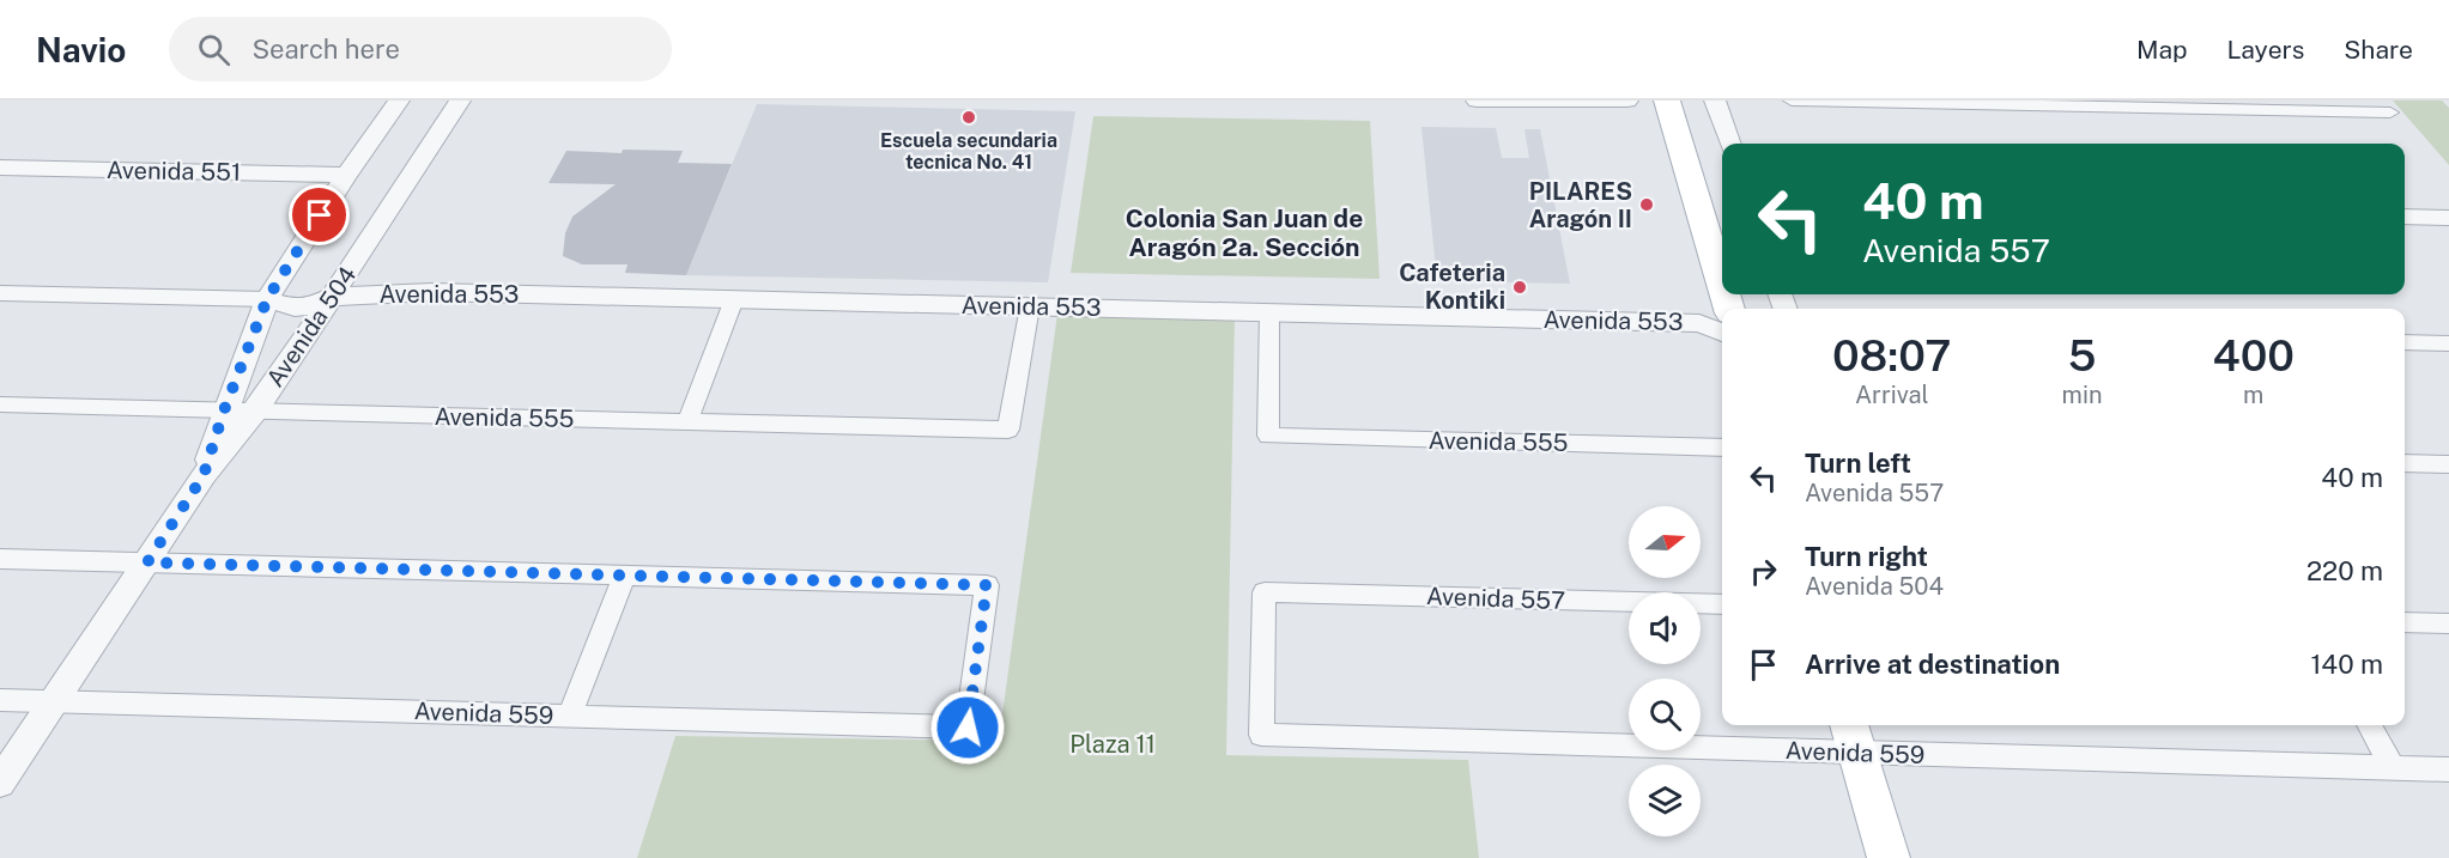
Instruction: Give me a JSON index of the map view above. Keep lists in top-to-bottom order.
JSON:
{
  "streets": {
    "street": [
      "Avenida 551",
      "Avenida 553",
      "Avenida 504",
      "Avenida 555",
      "Avenida 557",
      "Avenida 559"
    ]
  },
  "crossings": [
    ["Avenida 551", "Avenida 504"],
    ["Avenida 553", "Avenida 504"],
    ["Avenida 553", "Avenida 555"],
    ["Avenida 504", "Avenida 555"],
    ["Avenida 504", "Avenida 559"],
    ["Avenida 557", "Avenida 559"]
  ],
  "districts": ["Colonia San Juan de Aragón 2a. Sección"],
  "parks": ["Plaza 11"],
  "places": ["Escuela secundaria tecnica No. 41", "PILARES Aragón II", "Cafeteria Kontiki"],
  "north": "right",
  "page": {
    "header": "Navio",
    "search": "Search here",
    "nav": ["Map", "Layers", "Share"],
    "turn": ["40 m", "Avenida 557"],
    "eta": [
      "08:07",
      "Arrival",
      "5",
      "min",
      "400",
      "m"
    ],
    "list": [
      {
        "name": "Turn left",
        "note": "Avenida 557",
        "value": "40 m"
      },
      {
        "name": "Turn right",
        "note": "Avenida 504",
        "value": "220 m"
      },
      {
        "name": "Arrive at destination",
        "value": "140 m"
      }
    ]
  }
}
